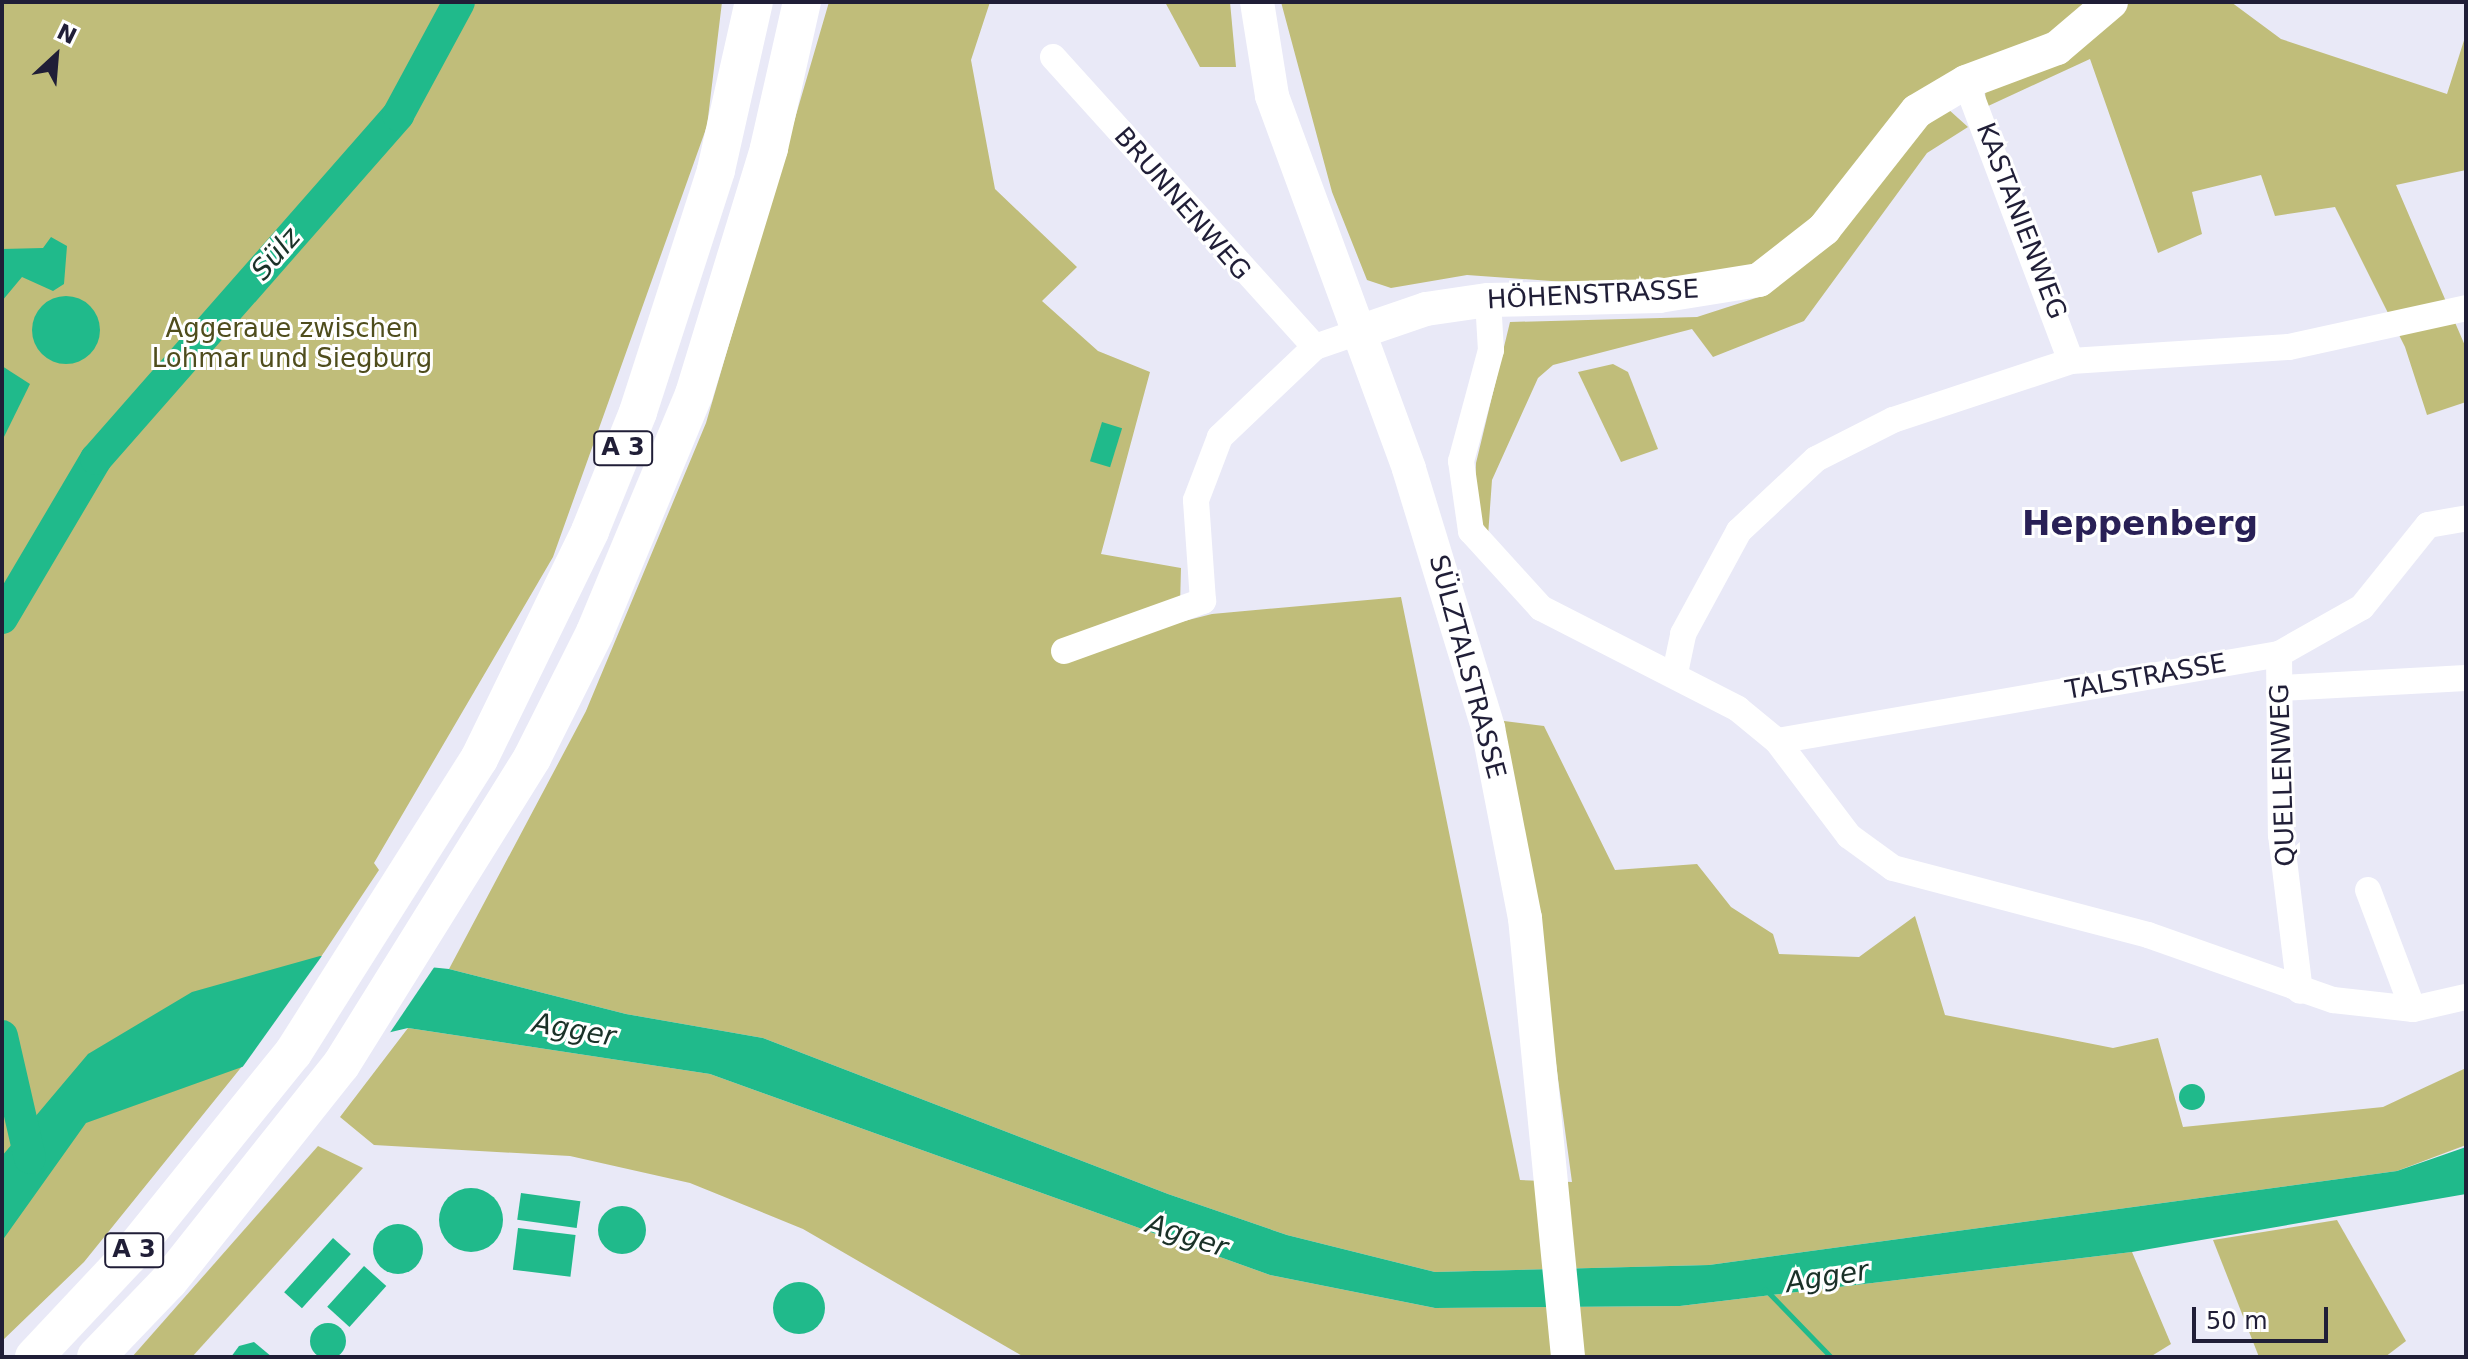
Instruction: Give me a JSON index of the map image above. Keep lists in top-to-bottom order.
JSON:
{
  "streets": {
    "highway": ["A 3"],
    "main road": ["HÖHENSTRASSE", "SÜLZTALSTRASSE"],
    "street": [
      "BRUNNENWEG",
      "KASTANIENWEG",
      "TALSTRASSE",
      "QUELLENWEG"
    ]
  },
  "crossings": [
    ["KASTANIENWEG", "HÖHENSTRASSE"],
    ["HÖHENSTRASSE", "SÜLZTALSTRASSE"],
    ["TALSTRASSE", "QUELLENWEG"]
  ],
  "districts": ["Heppenberg"],
  "water": ["Sülz", "Agger"],
  "parks": ["Aggeraue zwischen Lohmar und Siegburg"],
  "scale_bar": "50 m",
  "north": "top right"
}
